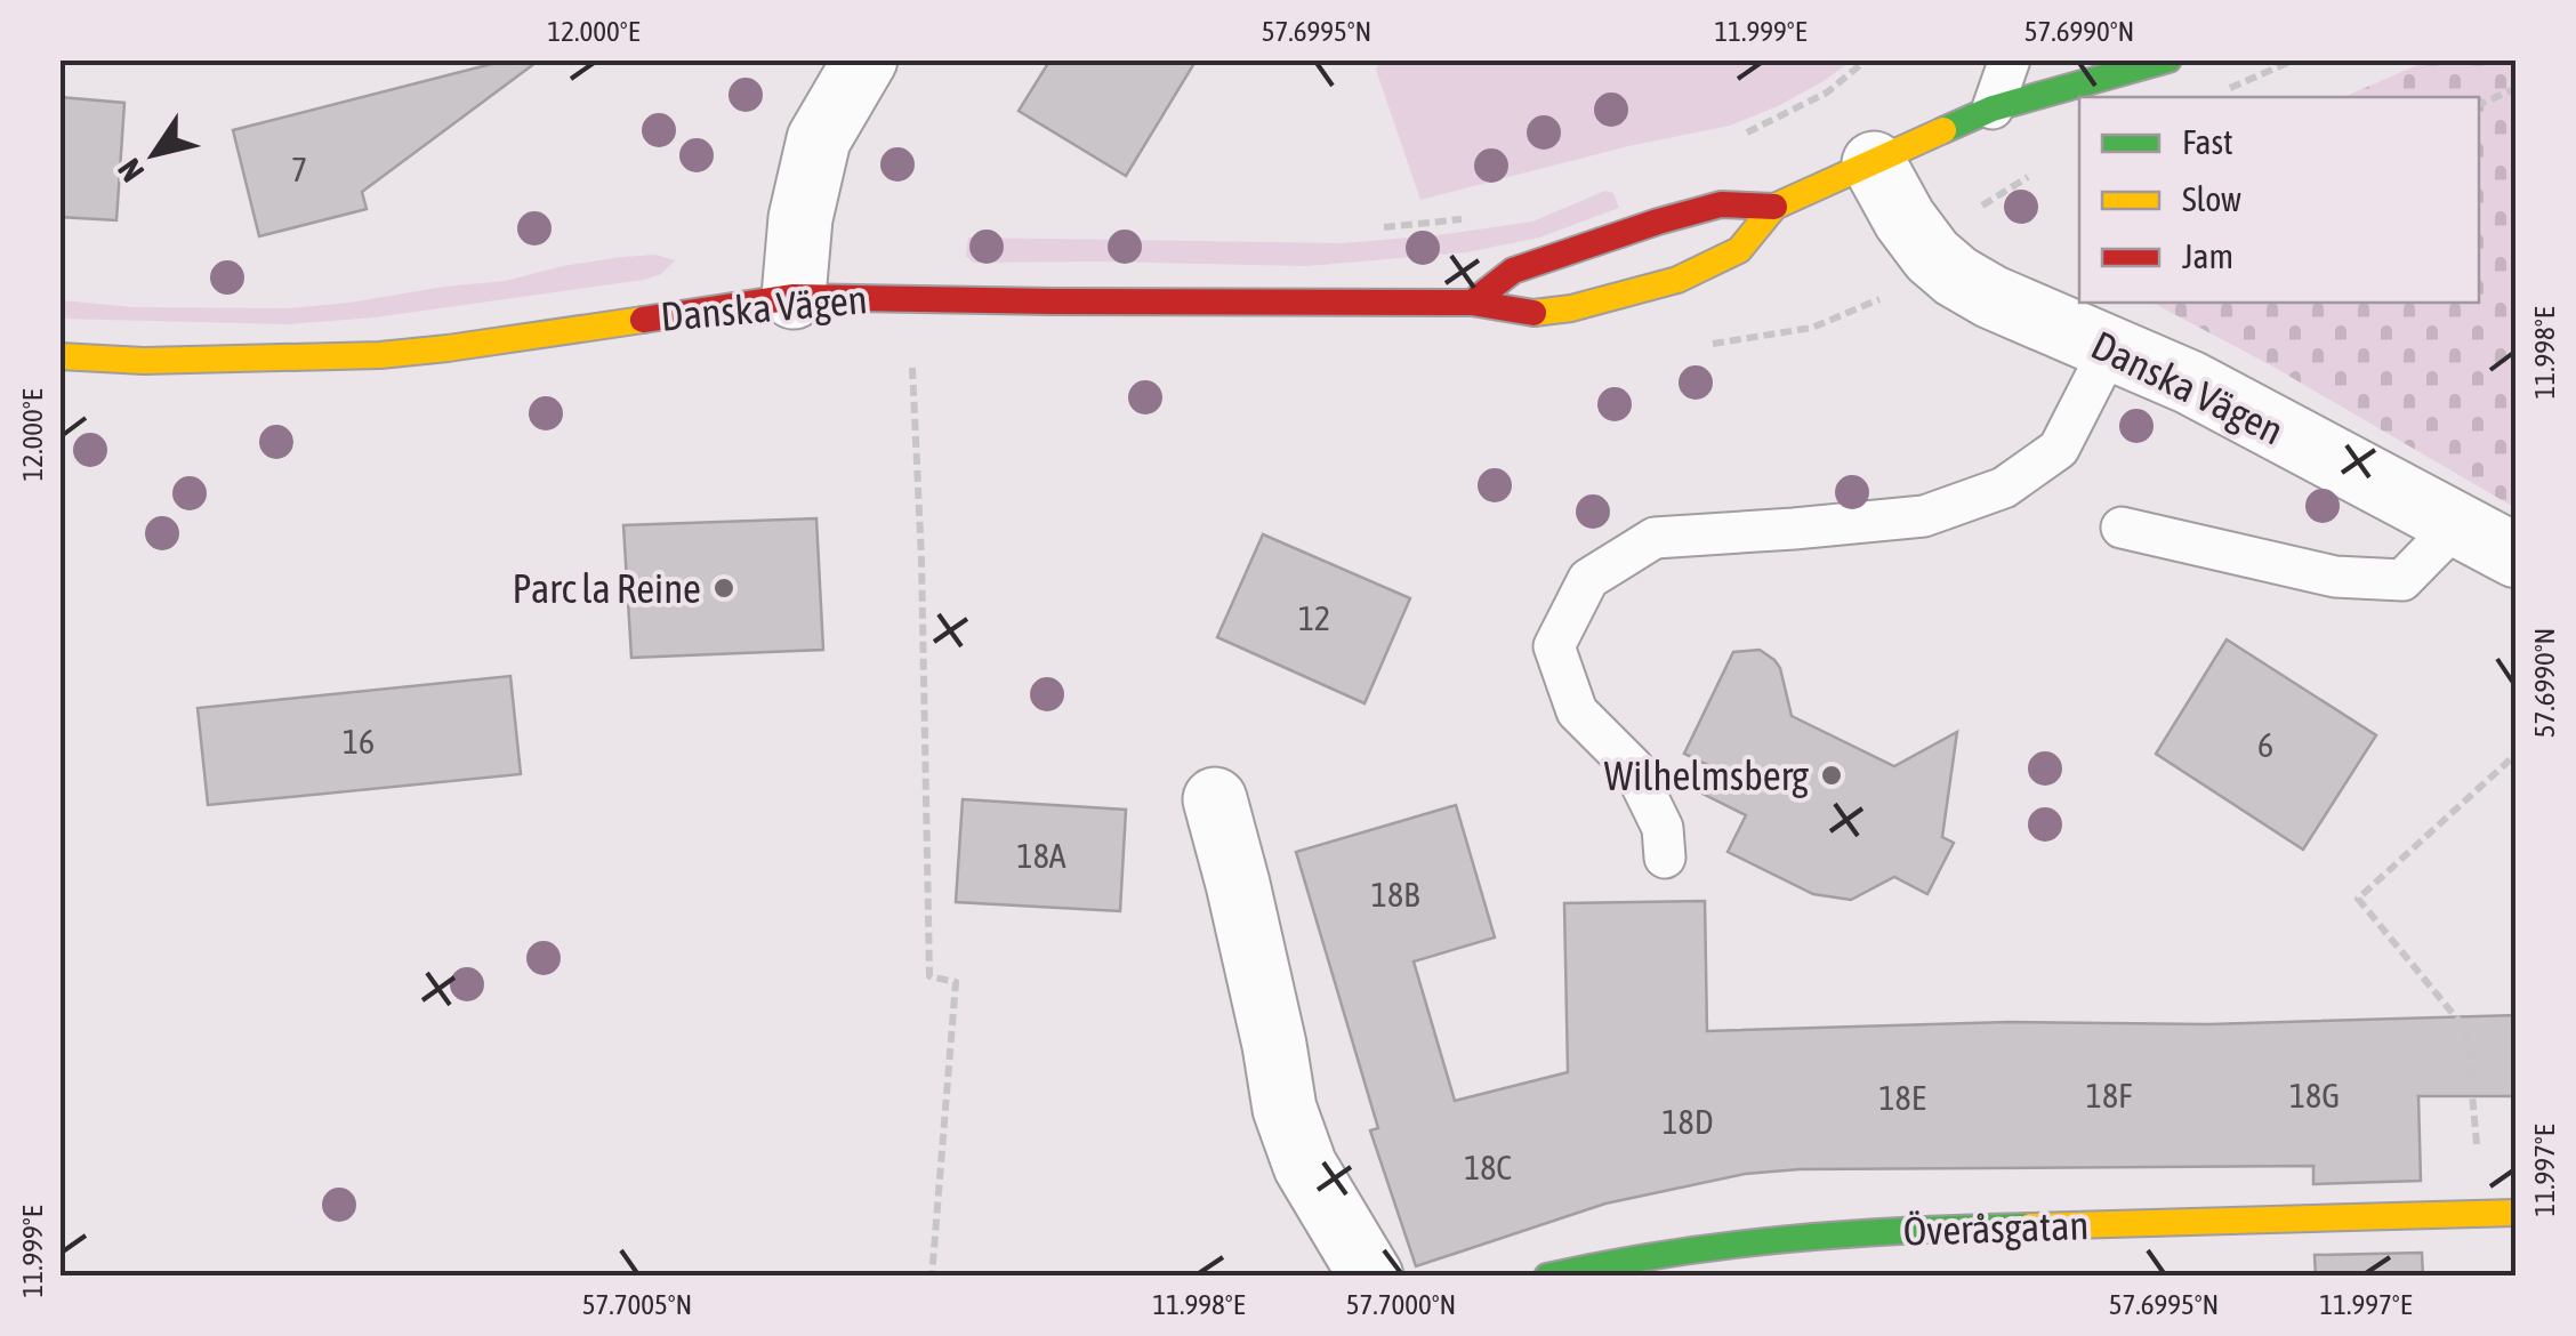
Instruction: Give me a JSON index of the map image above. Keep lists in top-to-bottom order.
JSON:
{
  "streets": {
    "street": ["Danska Vägen", "Överåsgatan"]
  },
  "places": ["Parc la Reine", "Wilhelmsberg"],
  "house_numbers": [
    "7",
    "12",
    "16",
    "6",
    "18A",
    "18B",
    "18F",
    "18G",
    "18E",
    "18D",
    "18C"
  ],
  "legend": ["Fast", "Slow", "Jam"],
  "north": "bottom left",
  "coordinates": [
    "12.000°E",
    "57.6995°N",
    "11.999°E",
    "57.6990°N",
    "11.998°E",
    "11.997°E",
    "57.7005°N",
    "57.7000°N"
  ]
}
